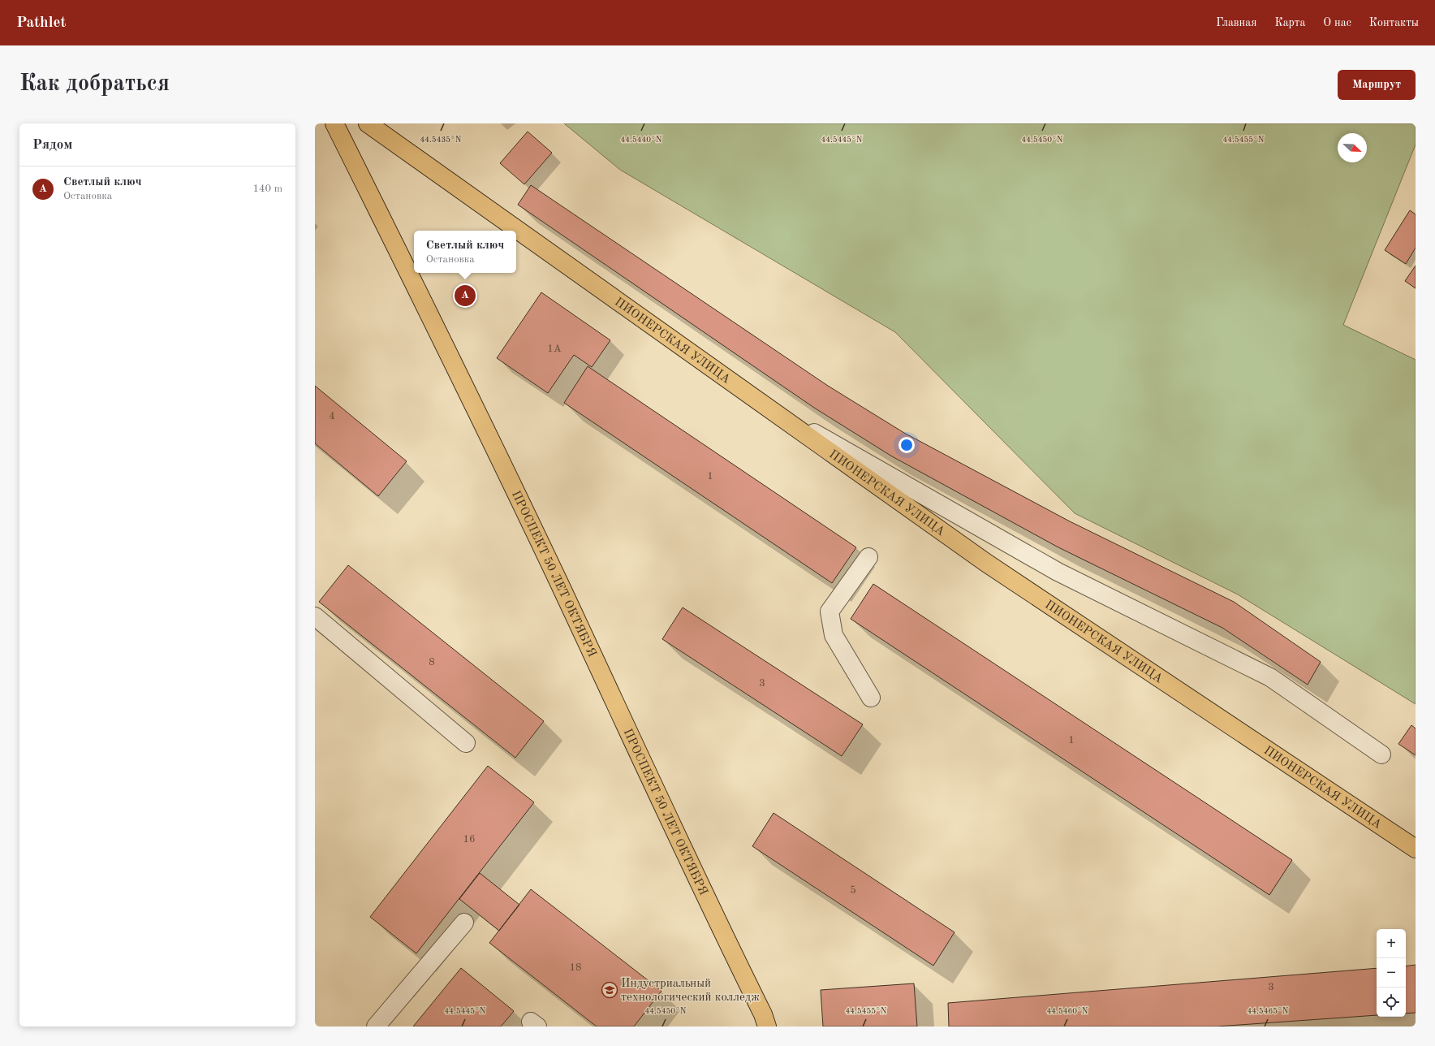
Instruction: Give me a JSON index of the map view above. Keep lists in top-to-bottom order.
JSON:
{
  "streets": {
    "main road": ["ПИОНЕРСКАЯ УЛИЦА", "ПРОСПЕКТ 50 ЛЕТ ОКТЯБРЯ"]
  },
  "places": {
    "school or university": ["Индустриальный технологический колледж"]
  },
  "house_numbers": [
    "1А",
    "4",
    "1",
    "8",
    "3",
    "1",
    "16",
    "5",
    "18",
    "3"
  ],
  "north": "bottom right",
  "page": {
    "header": "Pathlet",
    "nav": [
      "Главная",
      "Карта",
      "О нас",
      "Контакты"
    ],
    "buttons": "Маршрут",
    "title": "Как добраться",
    "heading": "Рядом",
    "list": [
      {
        "mark": "A",
        "name": "Светлый ключ",
        "note": "Остановка",
        "value": "140 m"
      }
    ],
    "popup": ["Светлый ключ", "Остановка"],
    "pins": "A",
    "map_buttons": ["+", "−"]
  },
  "coordinates": [
    "44.5435°N",
    "44.5440°N",
    "44.5445°N",
    "44.5450°N",
    "44.5455°N",
    "44.5460°N",
    "44.5465°N"
  ]
}
